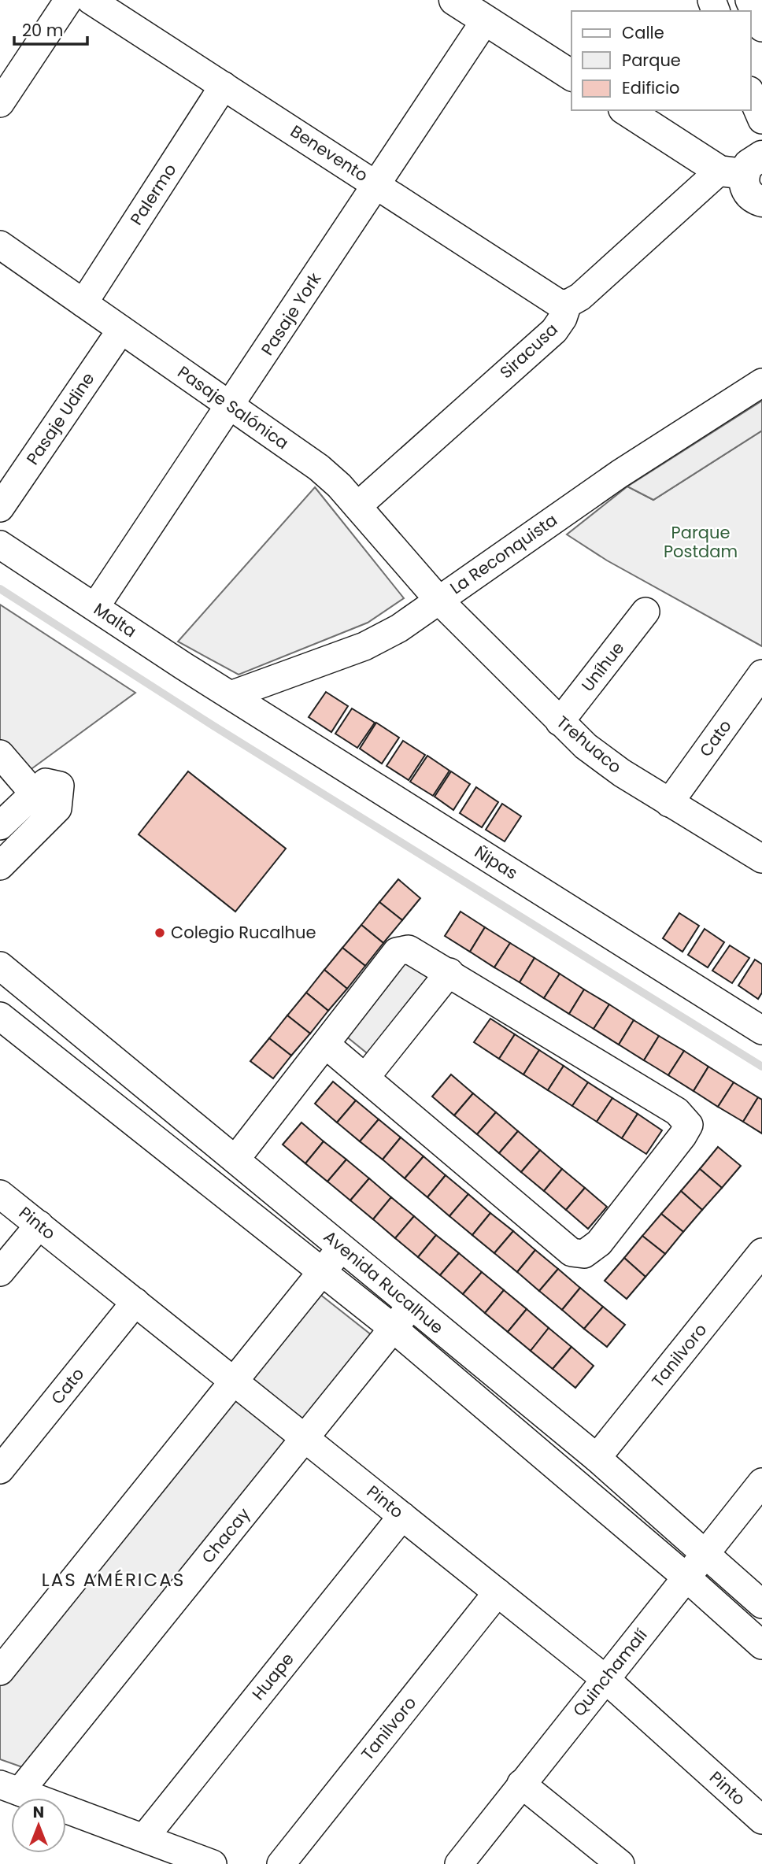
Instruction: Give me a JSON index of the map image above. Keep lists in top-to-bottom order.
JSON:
{
  "streets": {
    "street": [
      "Benevento",
      "Palermo",
      "Pasaje York",
      "Siracusa",
      "Pasaje Salónica",
      "Pasaje Udine",
      "La Reconquista",
      "Malta",
      "Uníhue",
      "Cato",
      "Trehuaco",
      "Ñipas",
      "Pinto",
      "Avenida Rucalhue",
      "Tanilvoro",
      "Chacay",
      "Quinchamalí",
      "Huape"
    ]
  },
  "crossings": [
    ["Benevento", "Palermo"],
    ["Benevento", "Pasaje York"],
    ["Benevento", "Siracusa"],
    ["Palermo", "Pasaje Salónica"],
    ["Pasaje York", "Pasaje Salónica"],
    ["Pasaje York", "Malta"],
    ["Siracusa", "Pasaje Salónica"],
    ["Pasaje Salónica", "Pasaje Udine"],
    ["Pasaje Salónica", "La Reconquista"],
    ["Pasaje Salónica", "Trehuaco"],
    ["La Reconquista", "Malta"],
    ["La Reconquista", "Trehuaco"],
    ["La Reconquista", "Ñipas"],
    ["Malta", "Ñipas"],
    ["Uníhue", "Trehuaco"],
    ["Cato", "Trehuaco"],
    ["Cato", "Pinto"],
    ["Pinto", "Tanilvoro"],
    ["Pinto", "Chacay"],
    ["Pinto", "Quinchamalí"],
    ["Pinto", "Huape"],
    ["Avenida Rucalhue", "Tanilvoro"],
    ["Avenida Rucalhue", "Chacay"],
    ["Avenida Rucalhue", "Quinchamalí"]
  ],
  "districts": ["LAS AMÉRICAS"],
  "parks": ["Parque Postdam"],
  "places": ["Colegio Rucalhue"],
  "legend": ["Calle", "Parque", "Edificio"],
  "scale_bar": "20 m",
  "north": "top"
}
